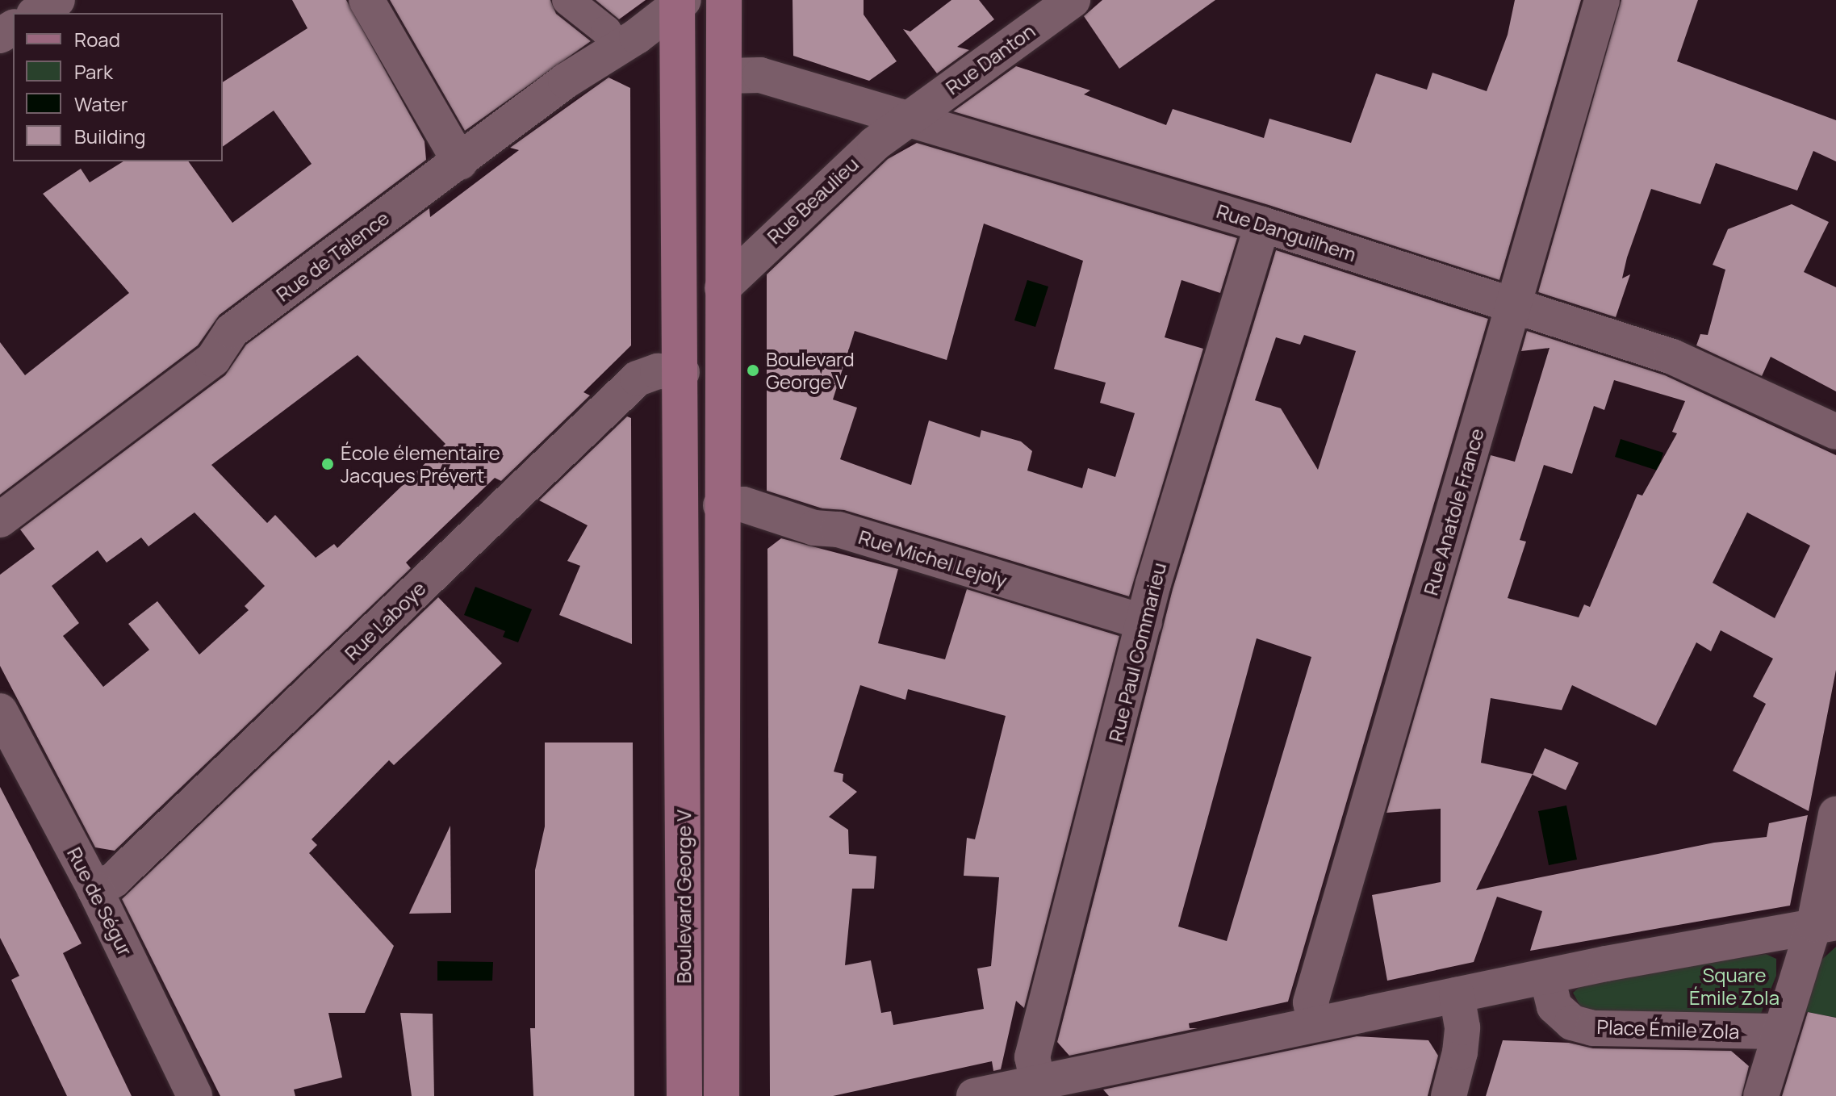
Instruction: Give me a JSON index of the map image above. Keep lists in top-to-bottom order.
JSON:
{
  "streets": {
    "main road": ["Boulevard George V"],
    "street": [
      "Rue Danton",
      "Rue Beaulieu",
      "Rue Danguilhem",
      "Rue de Talence",
      "Rue Anatole France",
      "Rue Michel Lejoly",
      "Rue Laboye",
      "Rue Paul Commarieu",
      "Rue de Ségur",
      "Place Émile Zola"
    ]
  },
  "crossings": [
    ["Rue Danton", "Rue Beaulieu"],
    ["Rue Danton", "Rue Danguilhem"],
    ["Rue Beaulieu", "Rue Danguilhem"],
    ["Rue Beaulieu", "Boulevard George V"],
    ["Rue Danguilhem", "Rue Anatole France"],
    ["Rue Danguilhem", "Rue Paul Commarieu"],
    ["Rue Danguilhem", "Boulevard George V"],
    ["Rue de Talence", "Boulevard George V"],
    ["Rue Michel Lejoly", "Rue Paul Commarieu"],
    ["Rue Michel Lejoly", "Boulevard George V"],
    ["Rue Laboye", "Boulevard George V"],
    ["Rue Laboye", "Rue de Ségur"]
  ],
  "parks": ["Square Émile Zola"],
  "places": ["Boulevard George V", "École élementaire Jacques Prévert"],
  "legend": [
    "Road",
    "Park",
    "Water",
    "Building"
  ]
}
